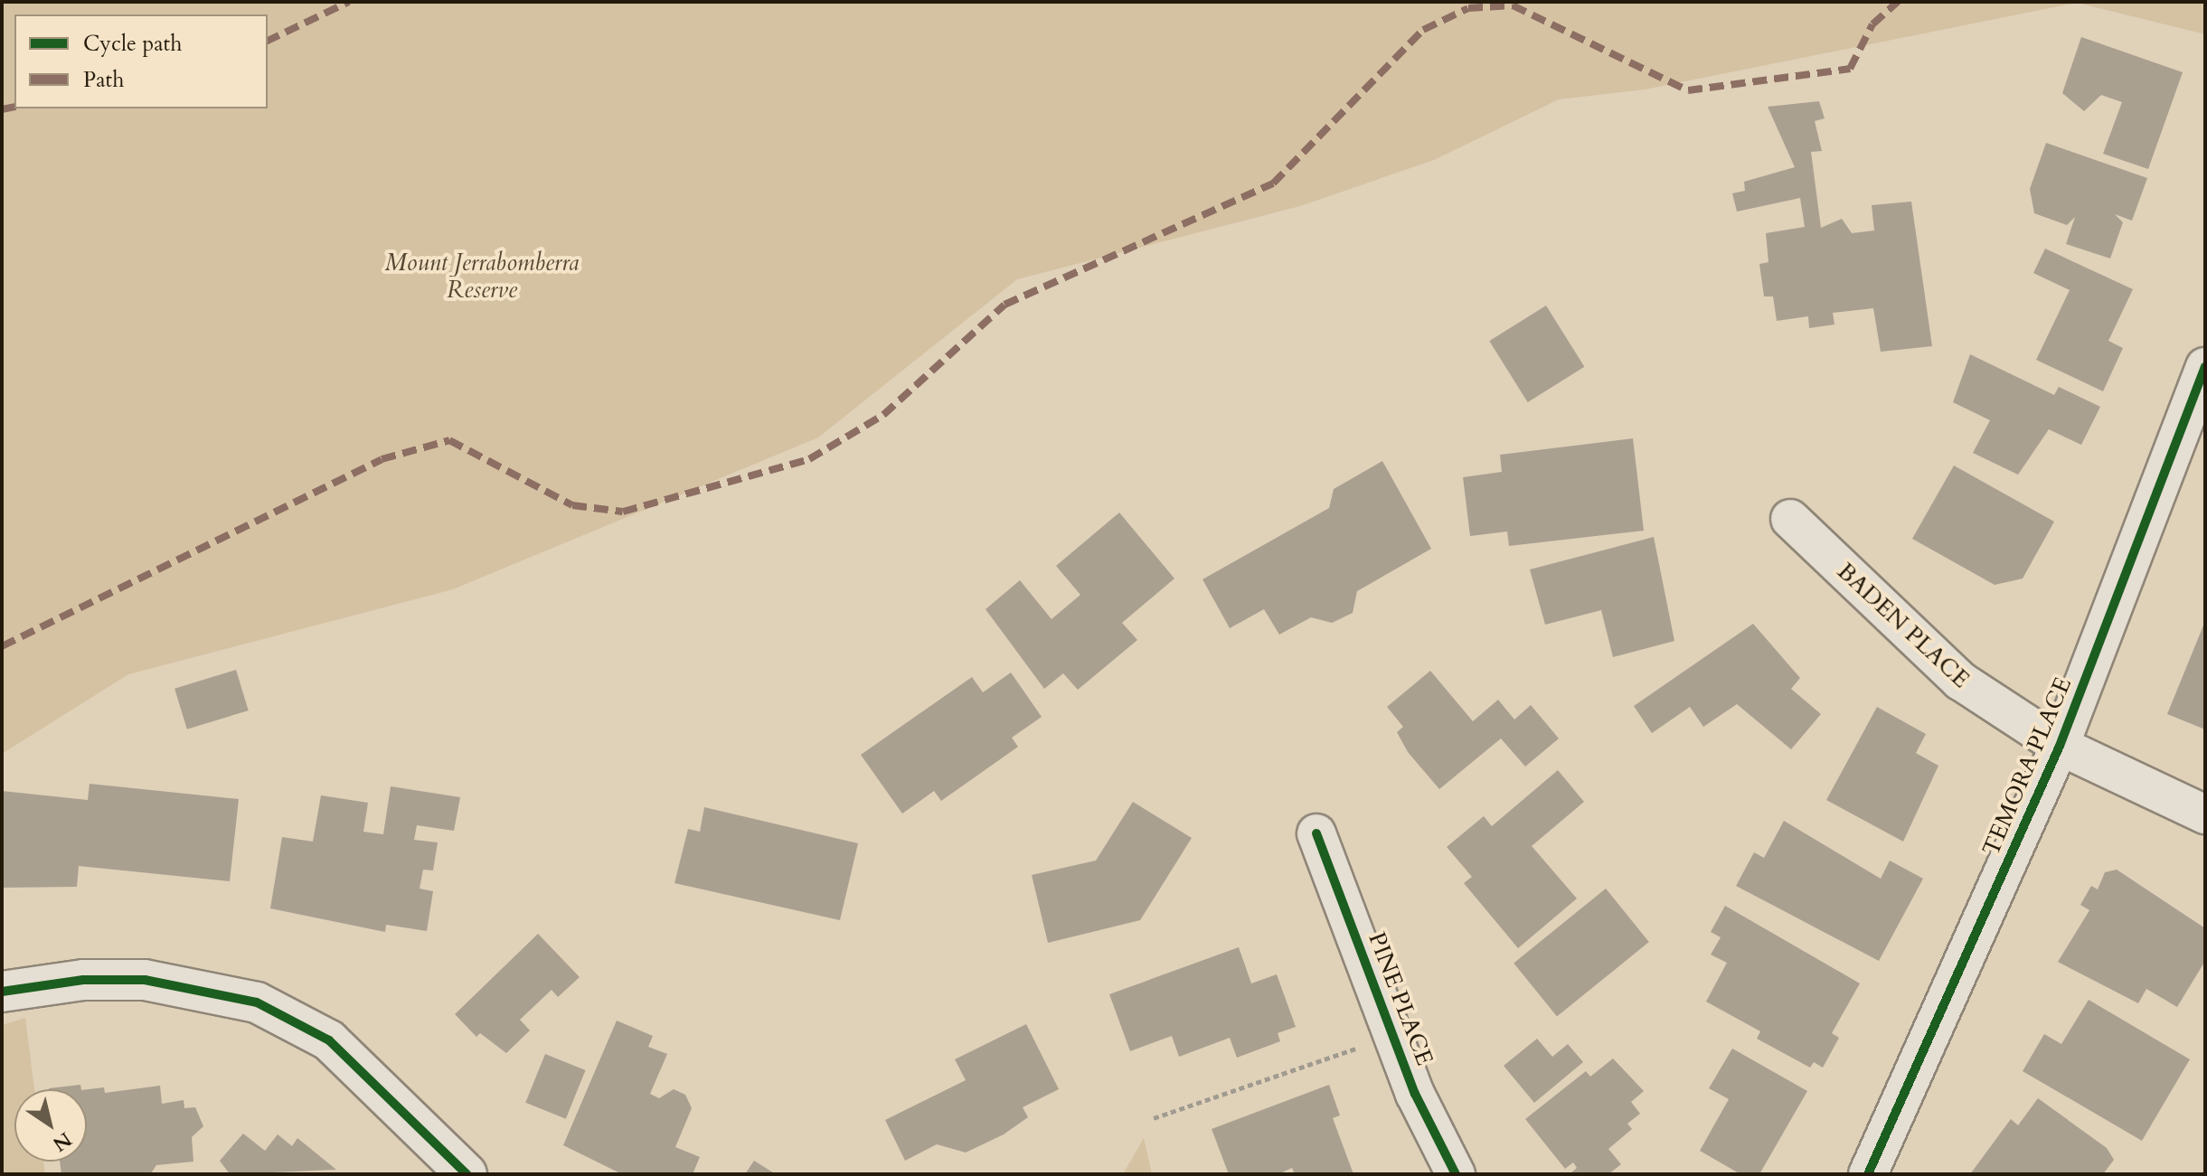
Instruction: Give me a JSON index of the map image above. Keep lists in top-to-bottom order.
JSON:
{
  "streets": {
    "street": ["BADEN PLACE", "TEMORA PLACE", "PINE PLACE"]
  },
  "crossings": [
    ["BADEN PLACE", "TEMORA PLACE"]
  ],
  "parks": ["Mount Jerrabomberra Reserve"],
  "legend": ["Cycle path", "Path"],
  "north": "bottom right"
}
